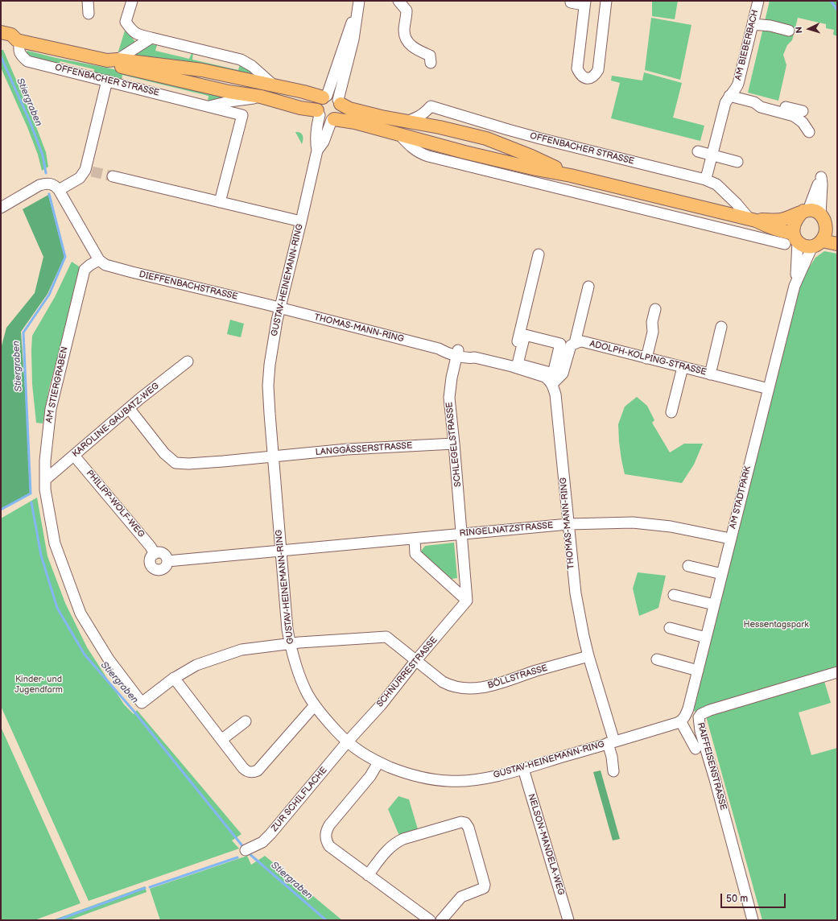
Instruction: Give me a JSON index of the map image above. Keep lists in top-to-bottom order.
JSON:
{
  "streets": {
    "main road": ["OFFENBACHER STRASSE"],
    "street": [
      "AM BIEBERBACH",
      "GUSTAV-HEINEMANN-RING",
      "DIEFFENBACHSTRASSE",
      "THOMAS-MANN-RING",
      "ADOLPH-KOLPING-STRASSE",
      "AM STIERGRABEN",
      "KAROLINE-GAUBATZ-WEG",
      "SCHLEGELSTRASSE",
      "LANGGÄSSERSTRASSE",
      "AM STADTPARK",
      "PHILIPP-WOLF-WEG",
      "RINGELNATZSTRASSE",
      "SCHNURRESTRASSE",
      "BÖLLSTRASSE",
      "RAIFFEISENSTRASSE",
      "ZUR SCHILFLACHE",
      "NELSON-MANDELA-WEG"
    ]
  },
  "crossings": [
    ["AM BIEBERBACH", "OFFENBACHER STRASSE"],
    ["OFFENBACHER STRASSE", "GUSTAV-HEINEMANN-RING"],
    ["OFFENBACHER STRASSE", "AM STADTPARK"],
    ["GUSTAV-HEINEMANN-RING", "DIEFFENBACHSTRASSE"],
    ["GUSTAV-HEINEMANN-RING", "THOMAS-MANN-RING"],
    ["GUSTAV-HEINEMANN-RING", "LANGGÄSSERSTRASSE"],
    ["GUSTAV-HEINEMANN-RING", "AM STADTPARK"],
    ["GUSTAV-HEINEMANN-RING", "RINGELNATZSTRASSE"],
    ["GUSTAV-HEINEMANN-RING", "SCHNURRESTRASSE"],
    ["GUSTAV-HEINEMANN-RING", "BÖLLSTRASSE"],
    ["GUSTAV-HEINEMANN-RING", "ZUR SCHILFLACHE"],
    ["GUSTAV-HEINEMANN-RING", "NELSON-MANDELA-WEG"],
    ["DIEFFENBACHSTRASSE", "THOMAS-MANN-RING"],
    ["DIEFFENBACHSTRASSE", "AM STIERGRABEN"],
    ["THOMAS-MANN-RING", "SCHLEGELSTRASSE"],
    ["THOMAS-MANN-RING", "RINGELNATZSTRASSE"],
    ["THOMAS-MANN-RING", "BÖLLSTRASSE"],
    ["ADOLPH-KOLPING-STRASSE", "AM STADTPARK"],
    ["AM STIERGRABEN", "KAROLINE-GAUBATZ-WEG"],
    ["AM STIERGRABEN", "BÖLLSTRASSE"],
    ["KAROLINE-GAUBATZ-WEG", "LANGGÄSSERSTRASSE"],
    ["KAROLINE-GAUBATZ-WEG", "PHILIPP-WOLF-WEG"],
    ["SCHLEGELSTRASSE", "LANGGÄSSERSTRASSE"],
    ["SCHLEGELSTRASSE", "RINGELNATZSTRASSE"],
    ["AM STADTPARK", "RINGELNATZSTRASSE"],
    ["PHILIPP-WOLF-WEG", "RINGELNATZSTRASSE"],
    ["SCHNURRESTRASSE", "BÖLLSTRASSE"],
    ["SCHNURRESTRASSE", "ZUR SCHILFLACHE"]
  ],
  "water": ["Stiergraben"],
  "parks": ["Hessentagspark", "Kinder- und Jugendfarm"],
  "scale_bar": "50 m",
  "north": "left"
}
